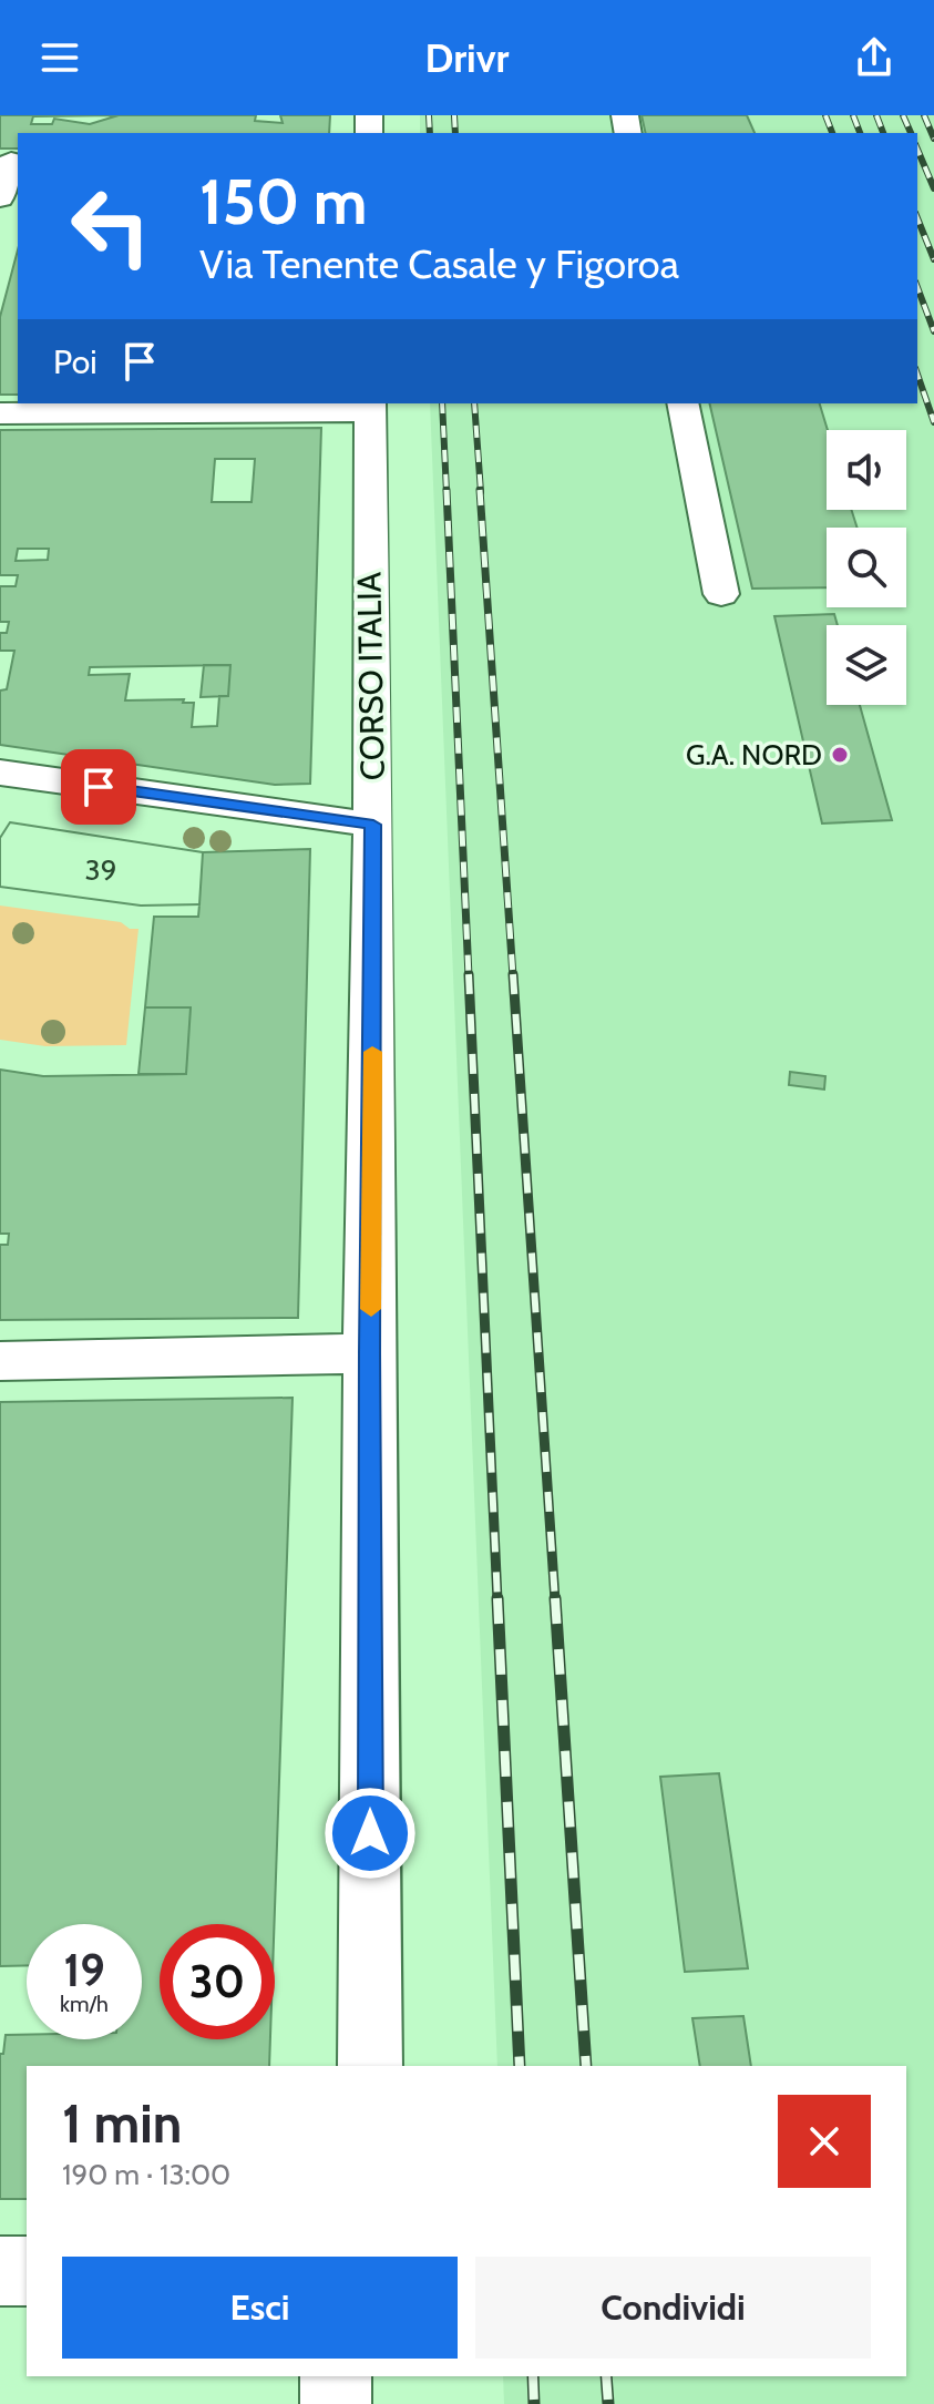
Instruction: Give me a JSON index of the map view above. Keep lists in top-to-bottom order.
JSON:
{
  "streets": {
    "street": ["CORSO ITALIA"]
  },
  "places": ["G.A. NORD"],
  "house_numbers": ["39"],
  "page": {
    "header": "Drivr",
    "turn": ["150 m", "Via Tenente Casale y Figoroa"],
    "then": "Poi",
    "speed": "19 km/h",
    "limit": "30",
    "heading": ["1 min", "190 m · 13:00"],
    "buttons": ["Esci", "Condividi"]
  }
}
